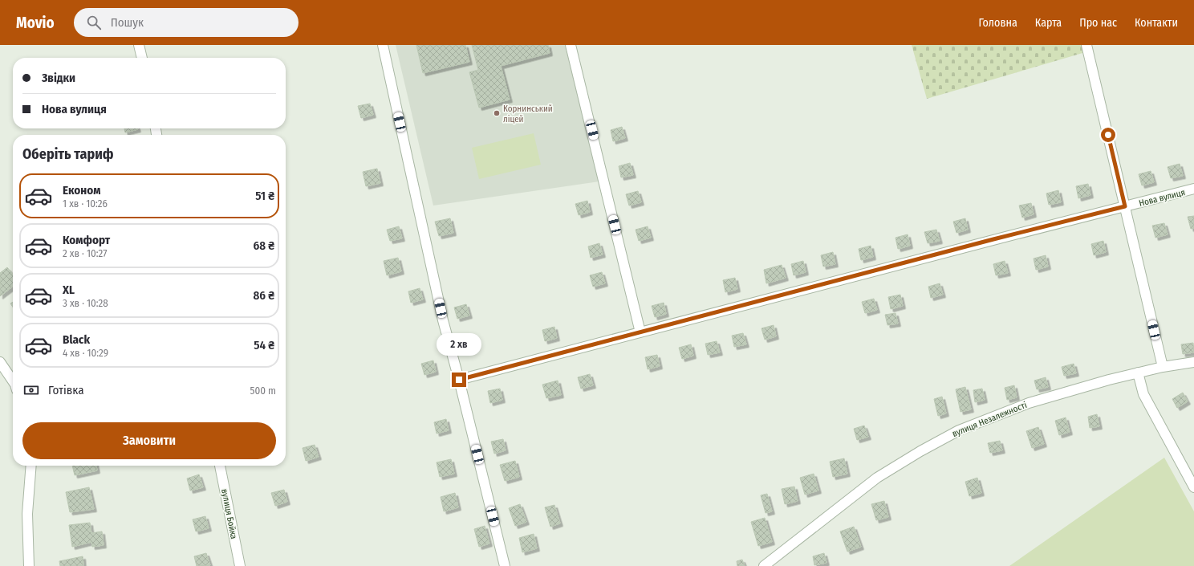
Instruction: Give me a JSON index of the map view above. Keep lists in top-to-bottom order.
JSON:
{
  "streets": {
    "street": ["Нова вулиця", "вулиця Незалежності", "вулиця Бойка"]
  },
  "places": ["Корнинський ліцей"],
  "page": {
    "header": "Movio",
    "search": "Пошук",
    "nav": [
      "Головна",
      "Карта",
      "Про нас",
      "Контакти"
    ],
    "banner": ["Звідки", "Нова вулиця"],
    "heading": "Оберіть тариф",
    "list": [
      {
        "name": "Економ",
        "note": "1 хв · 10:26",
        "value": "51 ₴"
      },
      {
        "name": "Комфорт",
        "note": "2 хв · 10:27",
        "value": "68 ₴"
      },
      {
        "name": "XL",
        "note": "3 хв · 10:28",
        "value": "86 ₴"
      },
      {
        "name": "Black",
        "note": "4 хв · 10:29",
        "value": "54 ₴"
      }
    ],
    "bubble": "2 хв",
    "pay": ["Готівка", "500 m"],
    "buttons": "Замовити"
  }
}
